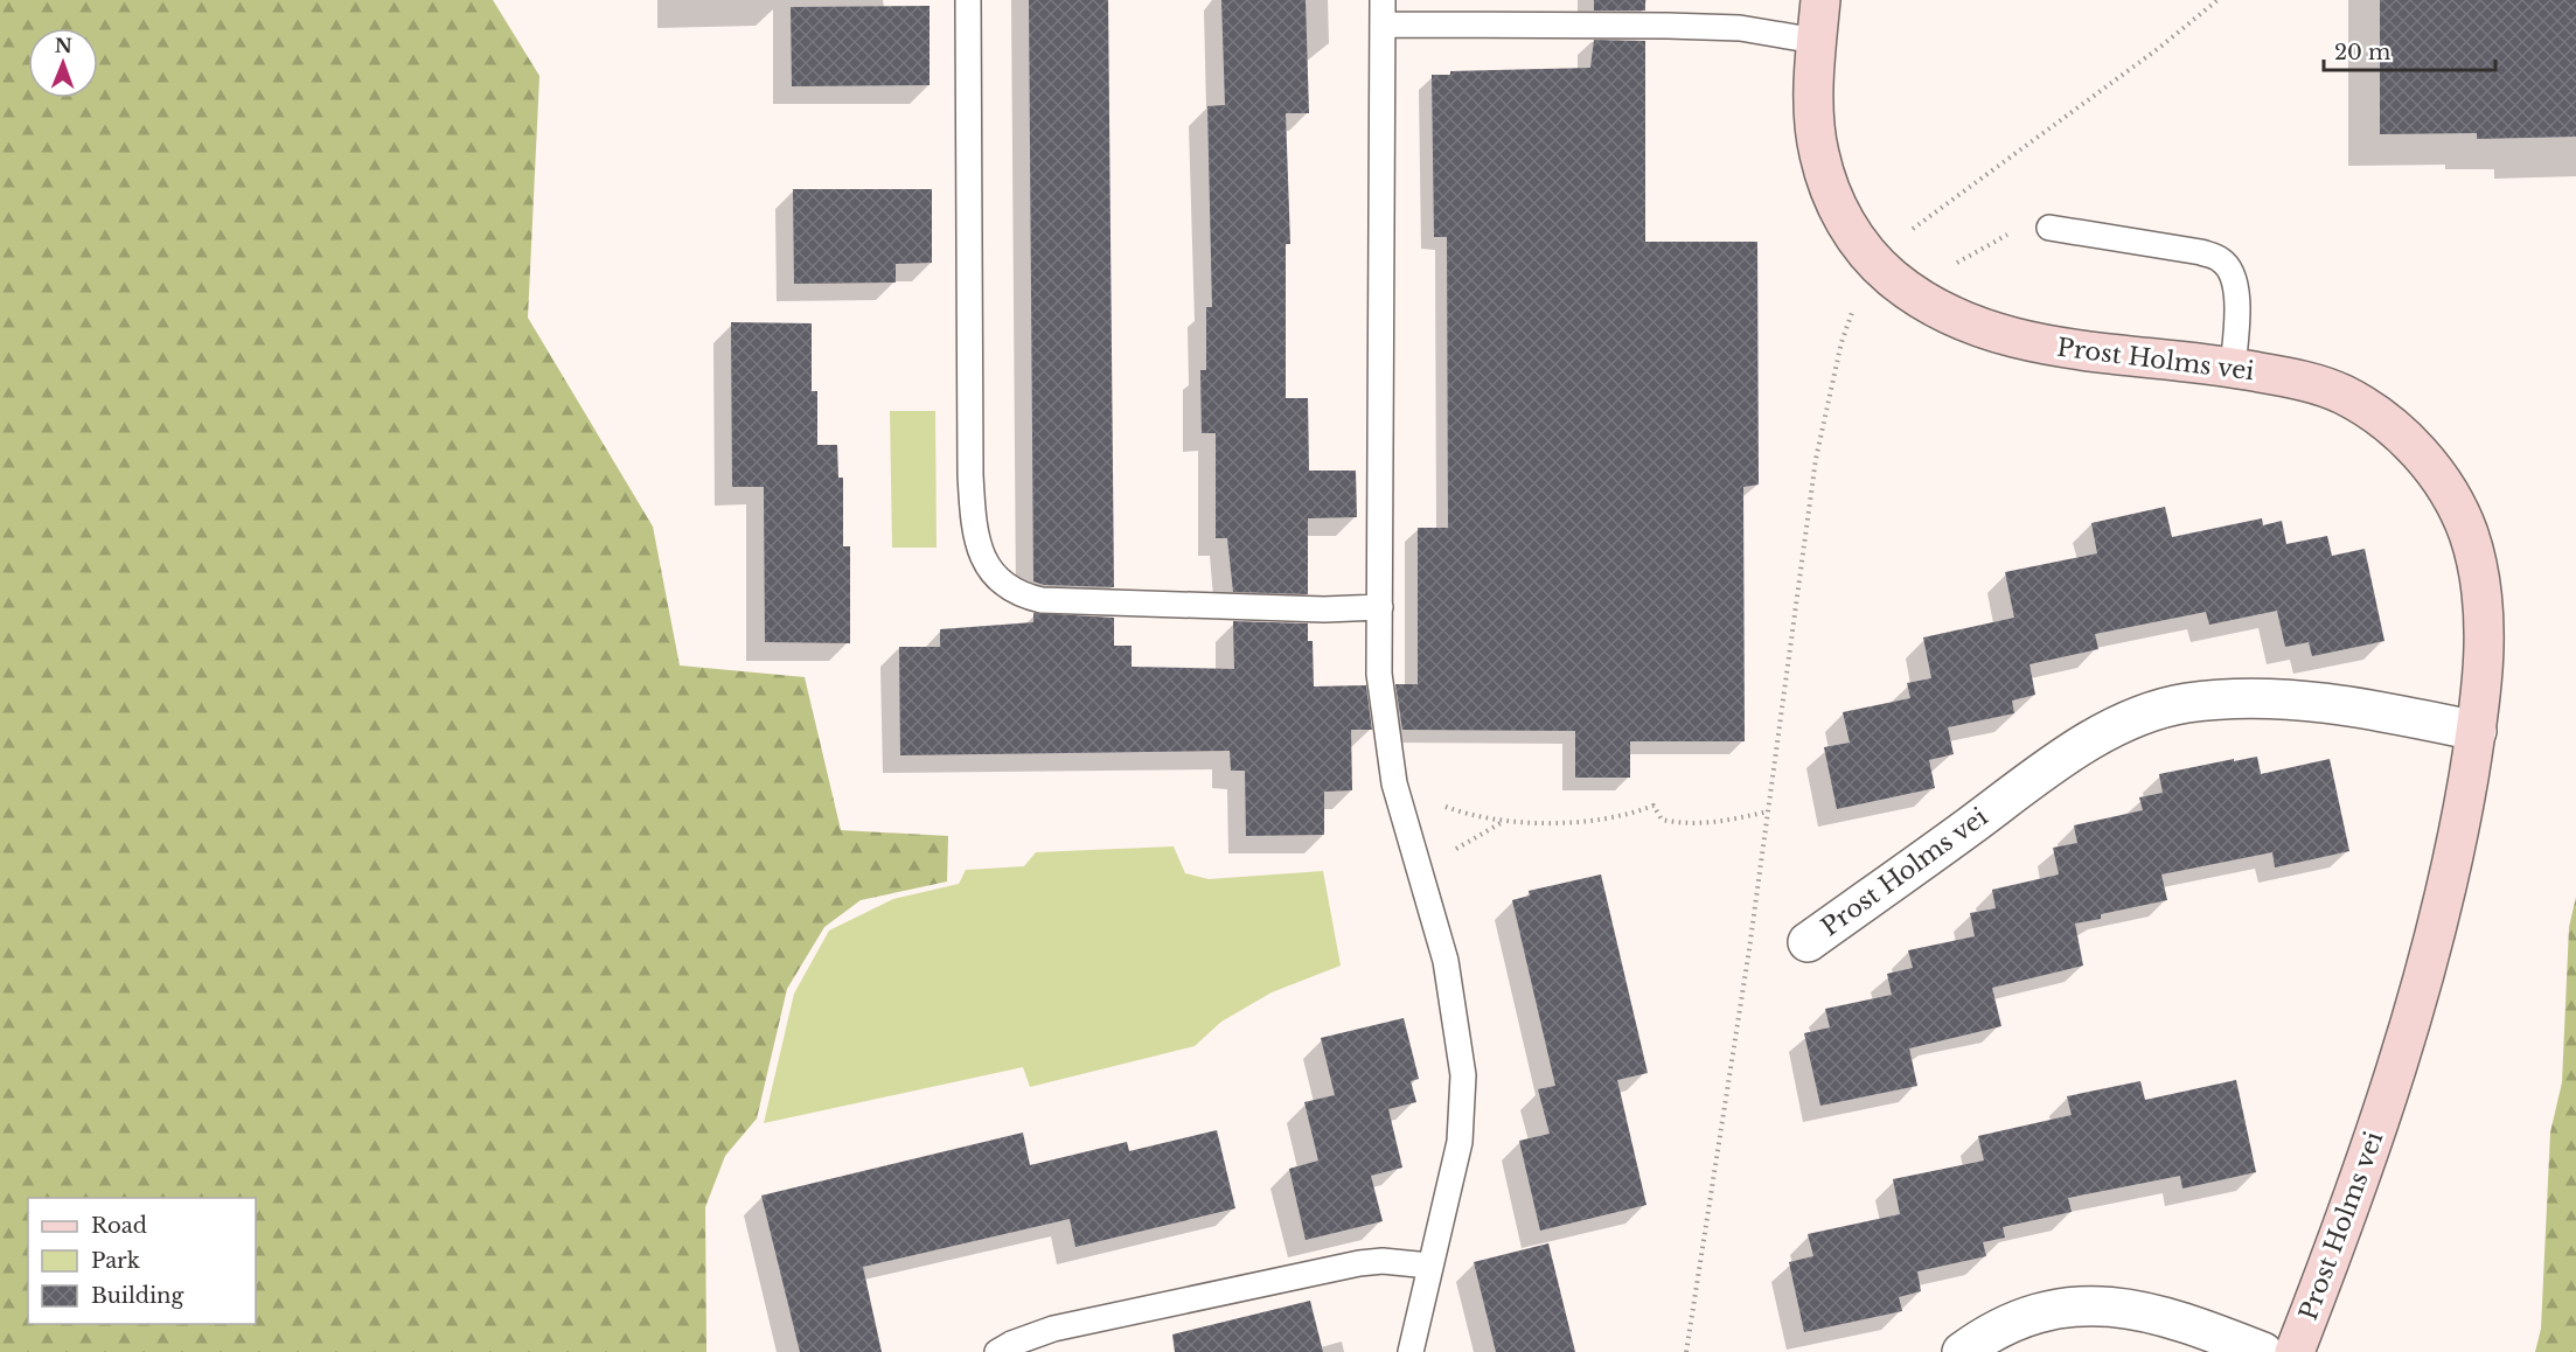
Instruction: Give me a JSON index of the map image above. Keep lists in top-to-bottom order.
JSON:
{
  "streets": {
    "street": ["Prost Holms vei"]
  },
  "legend": ["Road", "Park", "Building"],
  "scale_bar": "20 m",
  "north": "top"
}
